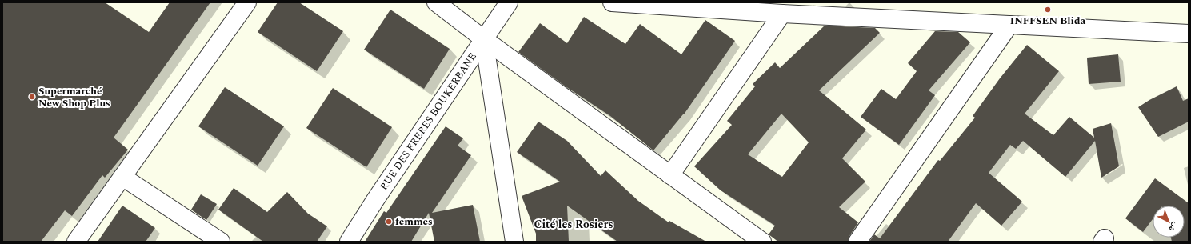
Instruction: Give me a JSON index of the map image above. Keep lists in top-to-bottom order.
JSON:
{
  "streets": {
    "street": ["RUE DES FRÈRES BOUKERBANE"]
  },
  "districts": ["Cité les Rosiers"],
  "places": ["INFFSEN Blida", "Supermarché New Shop Plus", "femmes"],
  "north": "bottom right"
}
